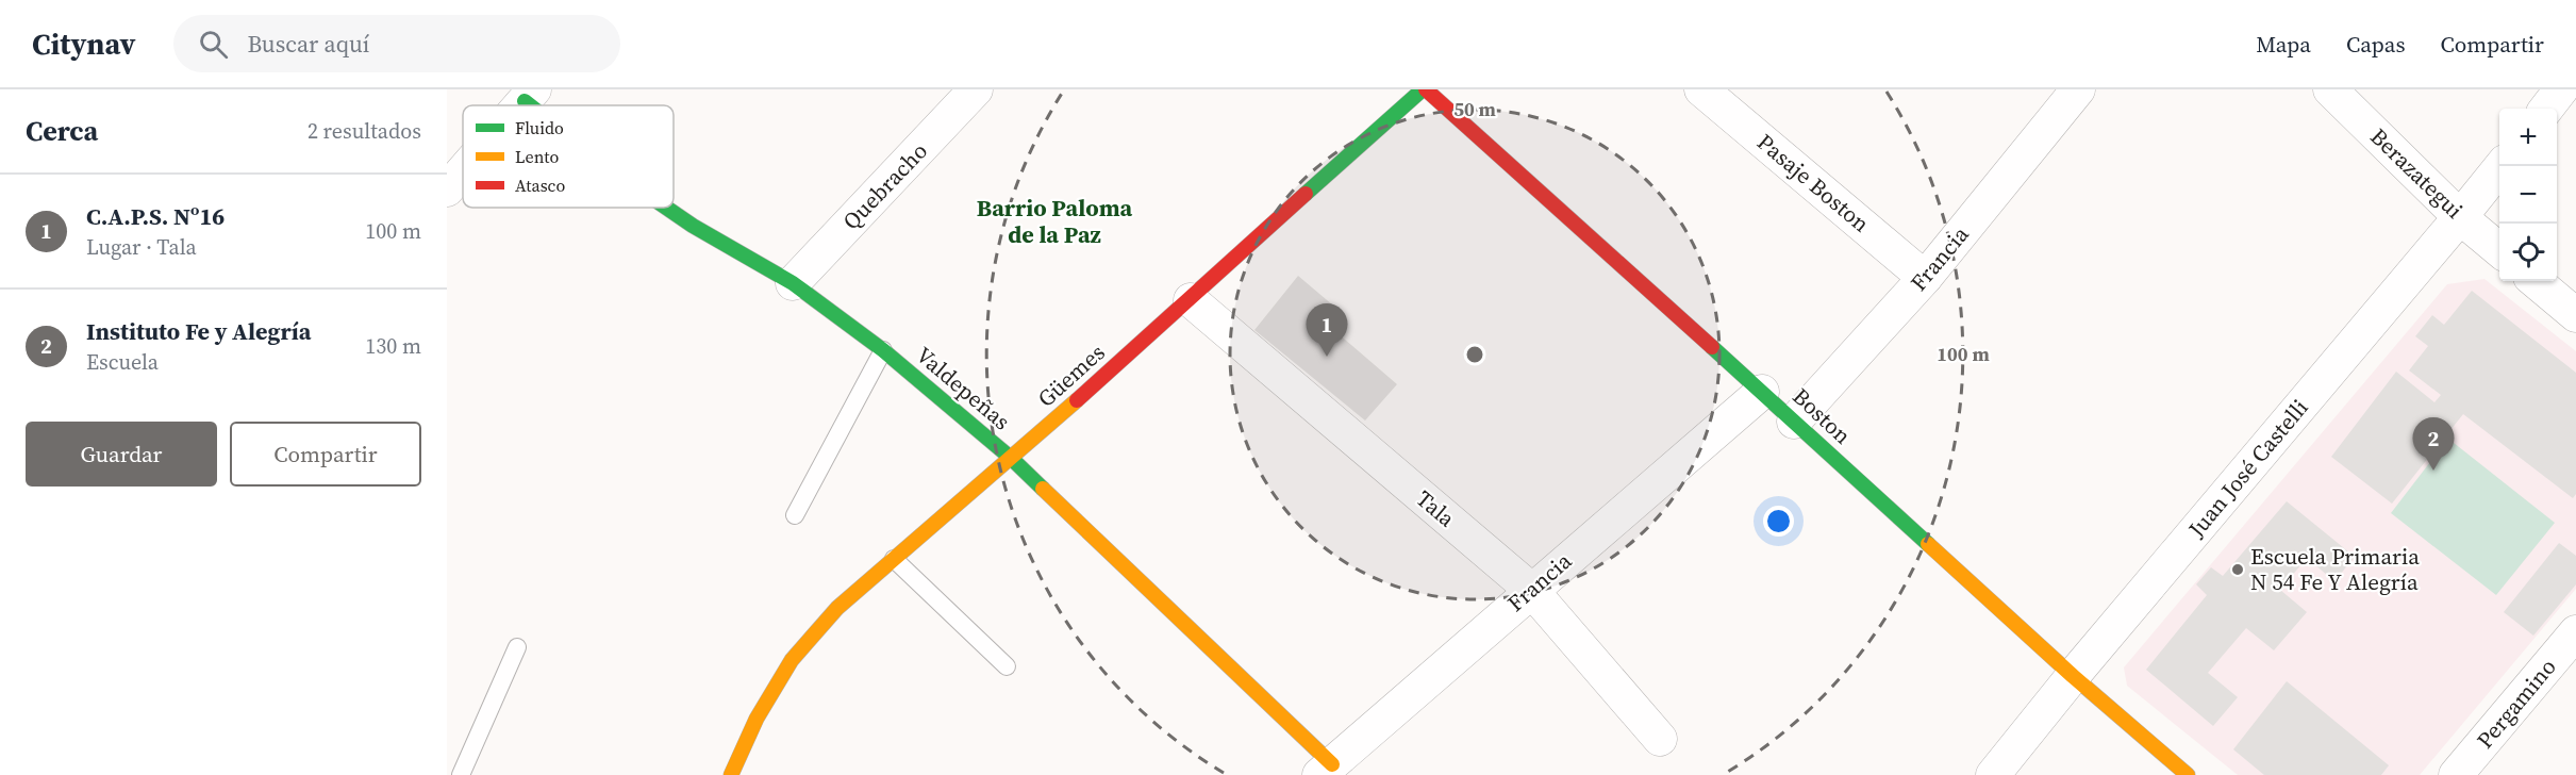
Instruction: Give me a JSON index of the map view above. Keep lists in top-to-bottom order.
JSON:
{
  "streets": {
    "street": [
      "Berazategui",
      "Pasaje Boston",
      "Quebracho",
      "Francia",
      "Güemes",
      "Valdepeñas",
      "Boston",
      "Juan José Castelli",
      "Tala",
      "Pergamino"
    ]
  },
  "crossings": [
    ["Berazategui", "Juan José Castelli"],
    ["Pasaje Boston", "Francia"],
    ["Quebracho", "Valdepeñas"],
    ["Francia", "Valdepeñas"],
    ["Francia", "Boston"],
    ["Francia", "Tala"],
    ["Güemes", "Valdepeñas"],
    ["Güemes", "Boston"],
    ["Güemes", "Tala"],
    ["Boston", "Juan José Castelli"]
  ],
  "districts": ["Barrio Paloma de la Paz"],
  "places": ["Escuela Primaria N 54 Fe Y Alegría"],
  "legend": ["Fluido", "Lento", "Atasco"],
  "page": {
    "header": "Citynav",
    "search": "Buscar aquí",
    "nav": ["Mapa", "Capas", "Compartir"],
    "heading": ["Cerca", "2 resultados"],
    "map_buttons": ["+", "−"],
    "list": [
      {
        "mark": "1",
        "name": "C.A.P.S. Nº16",
        "note": "Lugar · Tala",
        "value": "100 m"
      },
      {
        "mark": "2",
        "name": "Instituto Fe y Alegría",
        "note": "Escuela",
        "value": "130 m"
      }
    ],
    "pins": ["1", "2"],
    "buttons": ["Guardar", "Compartir"]
  },
  "rings": ["50 m", "100 m"]
}
